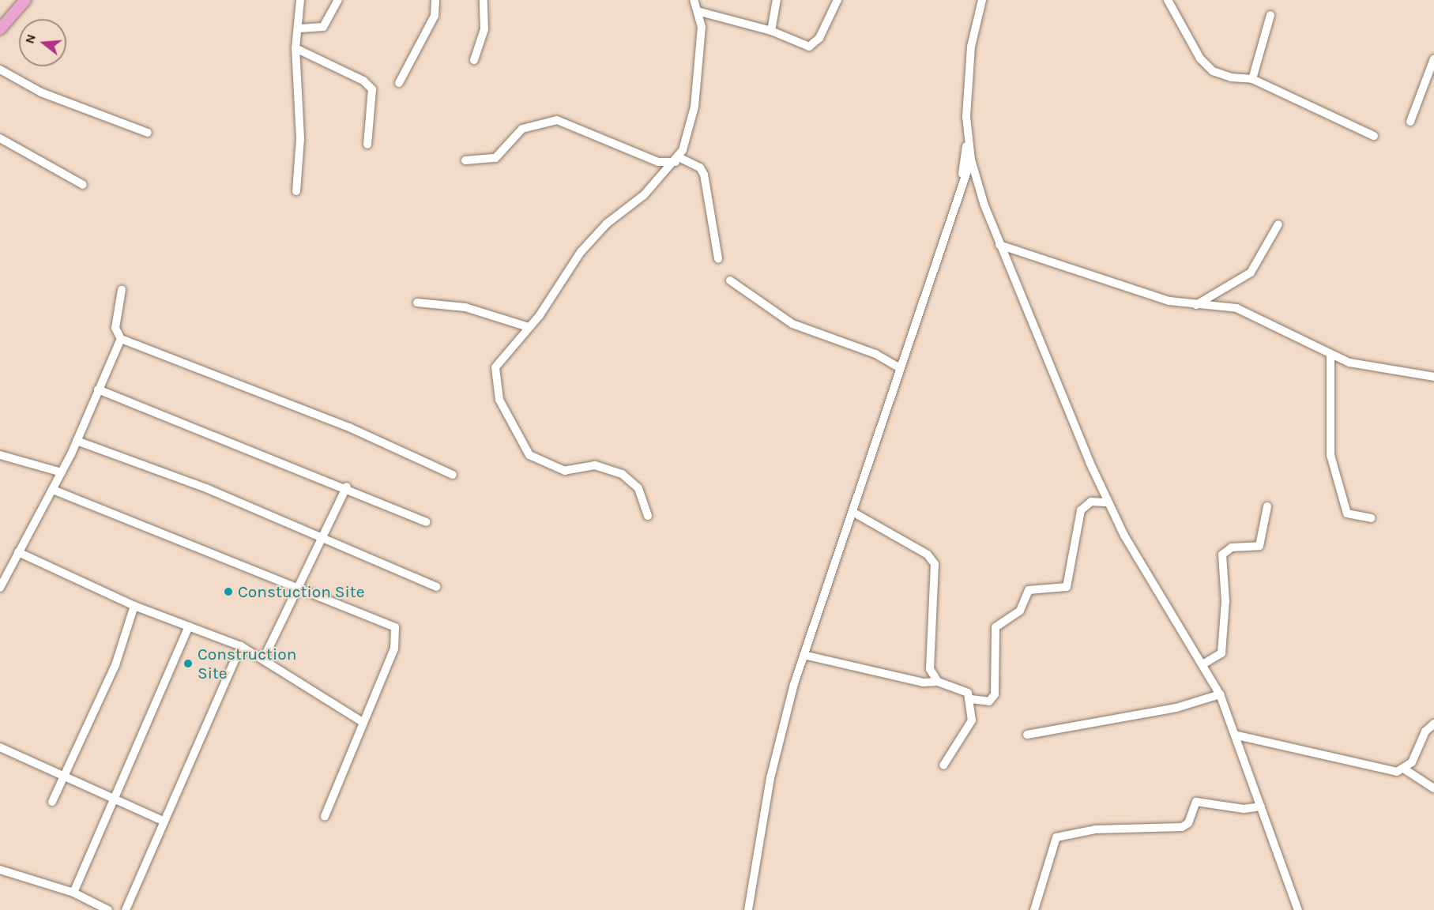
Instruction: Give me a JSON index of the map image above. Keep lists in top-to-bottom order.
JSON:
{
  "places": ["Constuction Site", "Construction Site"],
  "north": "left"
}
